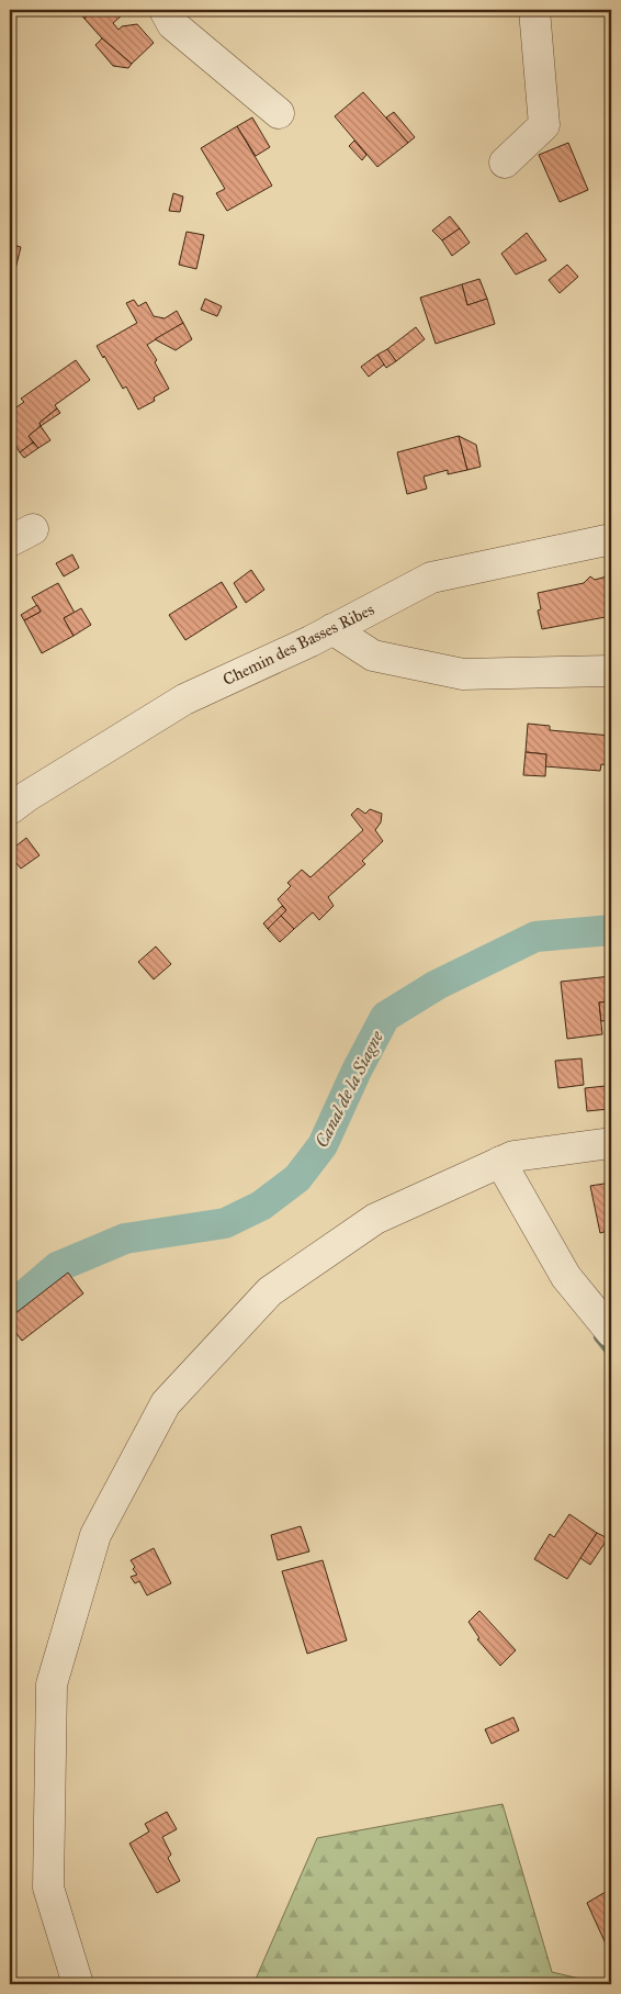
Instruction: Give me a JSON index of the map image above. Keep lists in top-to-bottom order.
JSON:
{
  "streets": {
    "street": ["Chemin des Basses Ribes"]
  },
  "water": ["Canal de la Siagne"]
}
